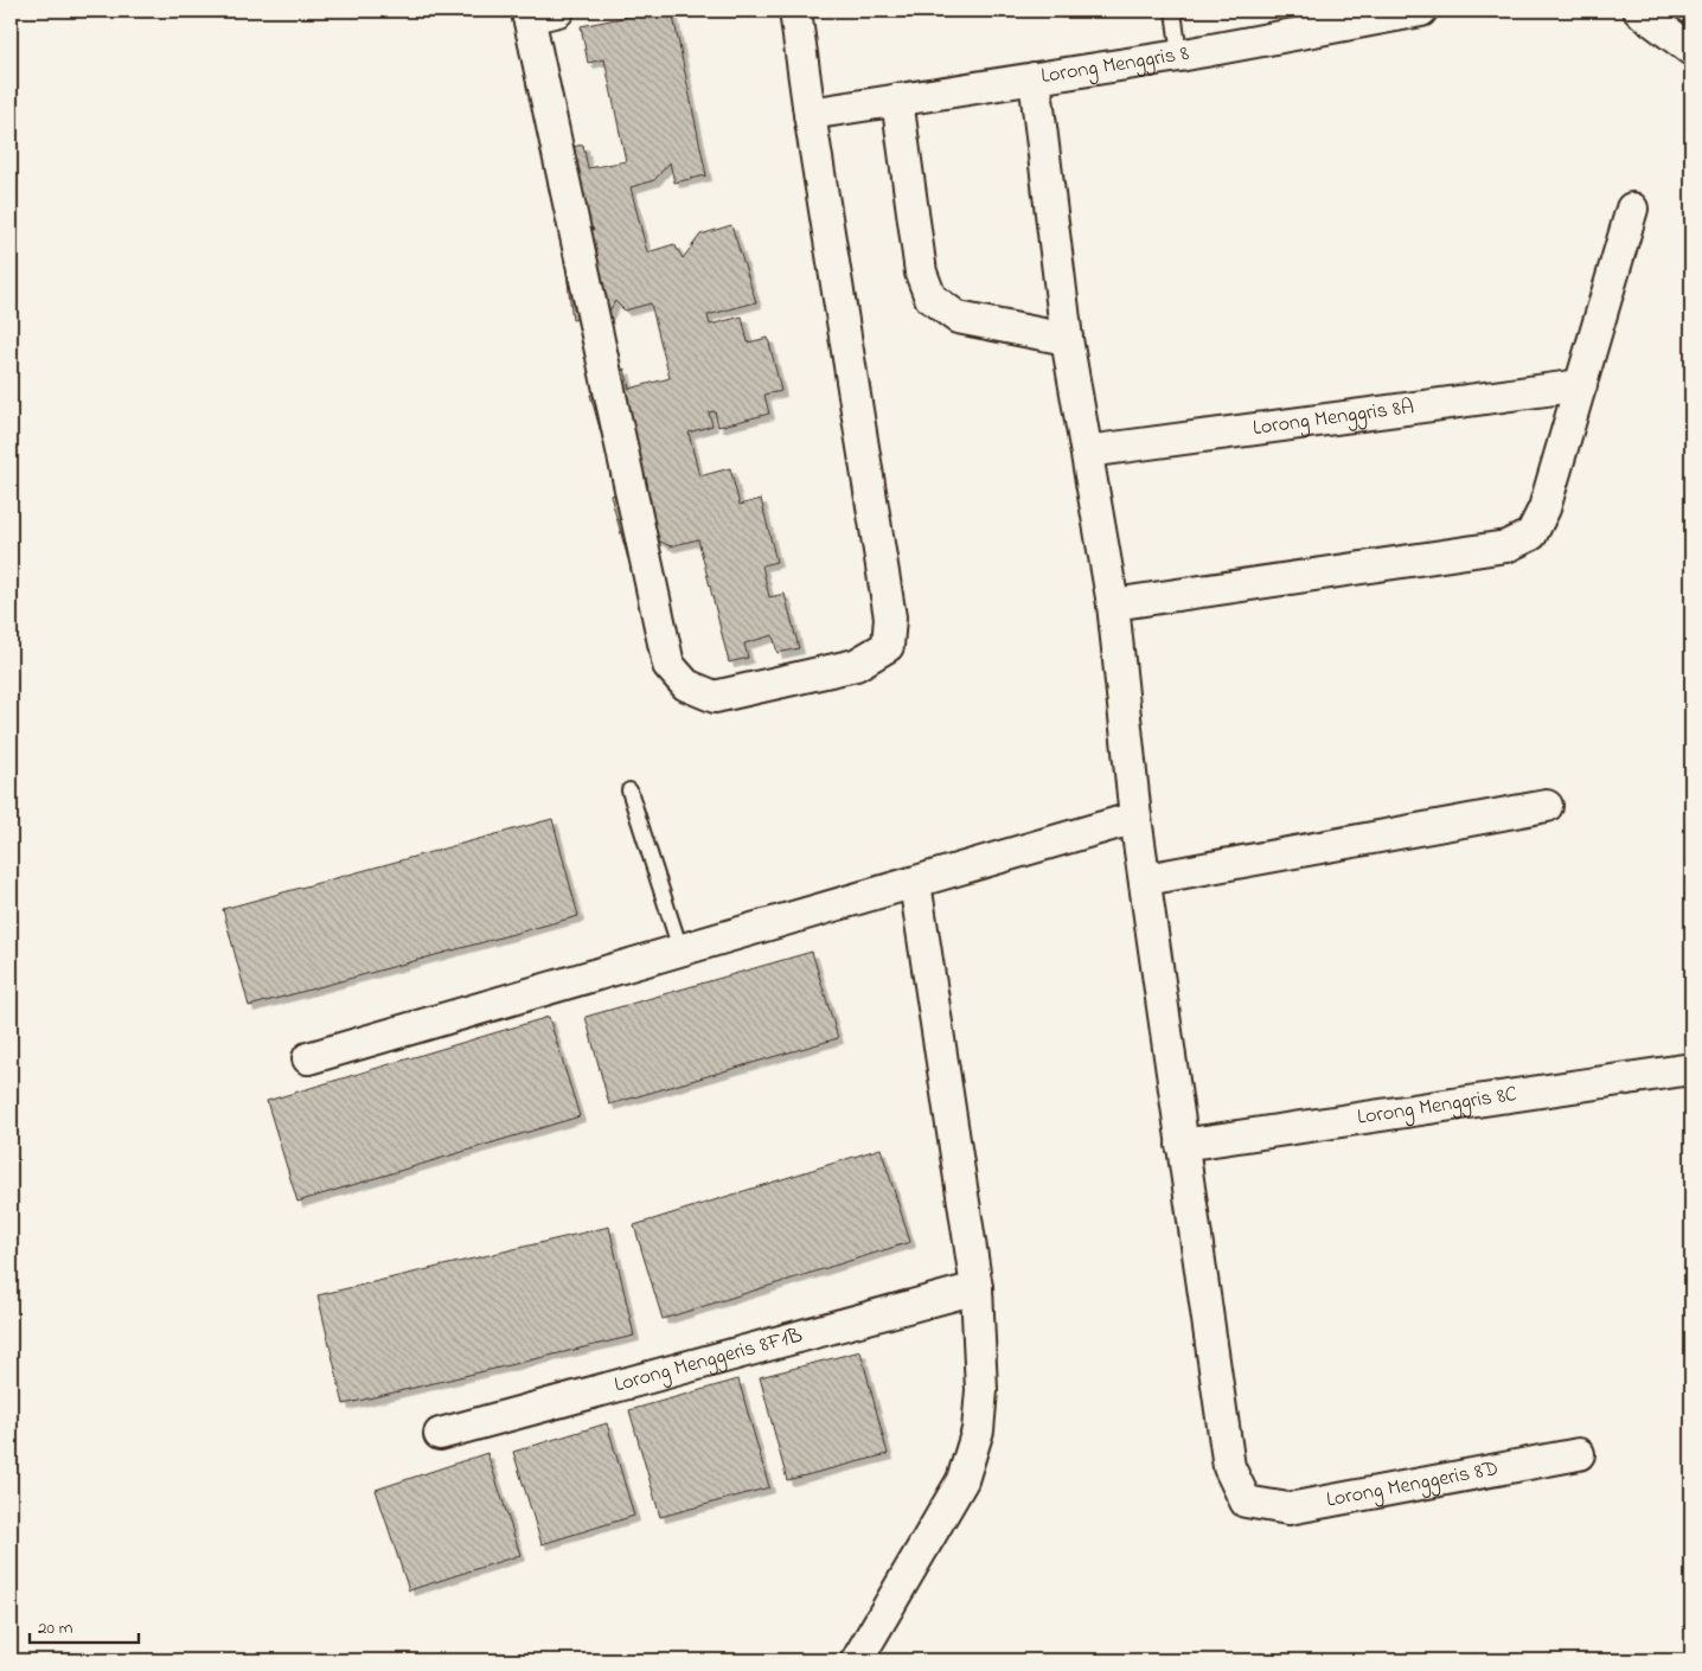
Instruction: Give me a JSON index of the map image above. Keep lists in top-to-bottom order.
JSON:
{
  "streets": {
    "street": [
      "Lorong Menggris 8",
      "Lorong Menggris 8A",
      "Lorong Menggris 8C",
      "Lorong Menggeris 8F1B",
      "Lorong Menggeris 8D"
    ]
  },
  "crossings": [
    ["Lorong Menggris 8C", "Lorong Menggeris 8D"]
  ],
  "scale_bar": "20 m"
}
